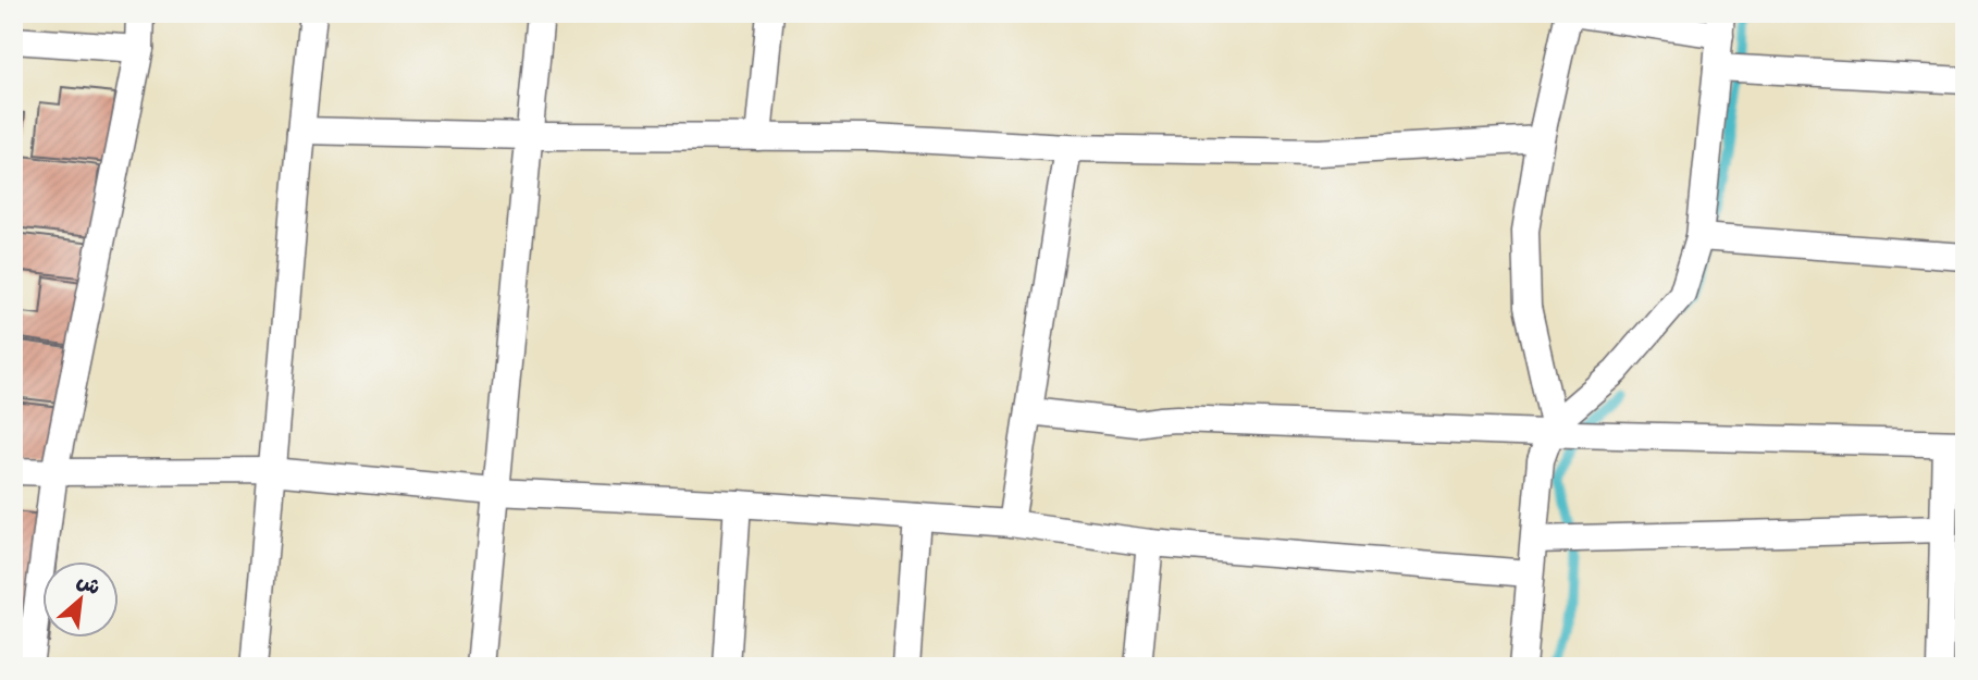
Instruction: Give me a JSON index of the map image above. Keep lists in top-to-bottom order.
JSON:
{
  "north": "top right"
}
